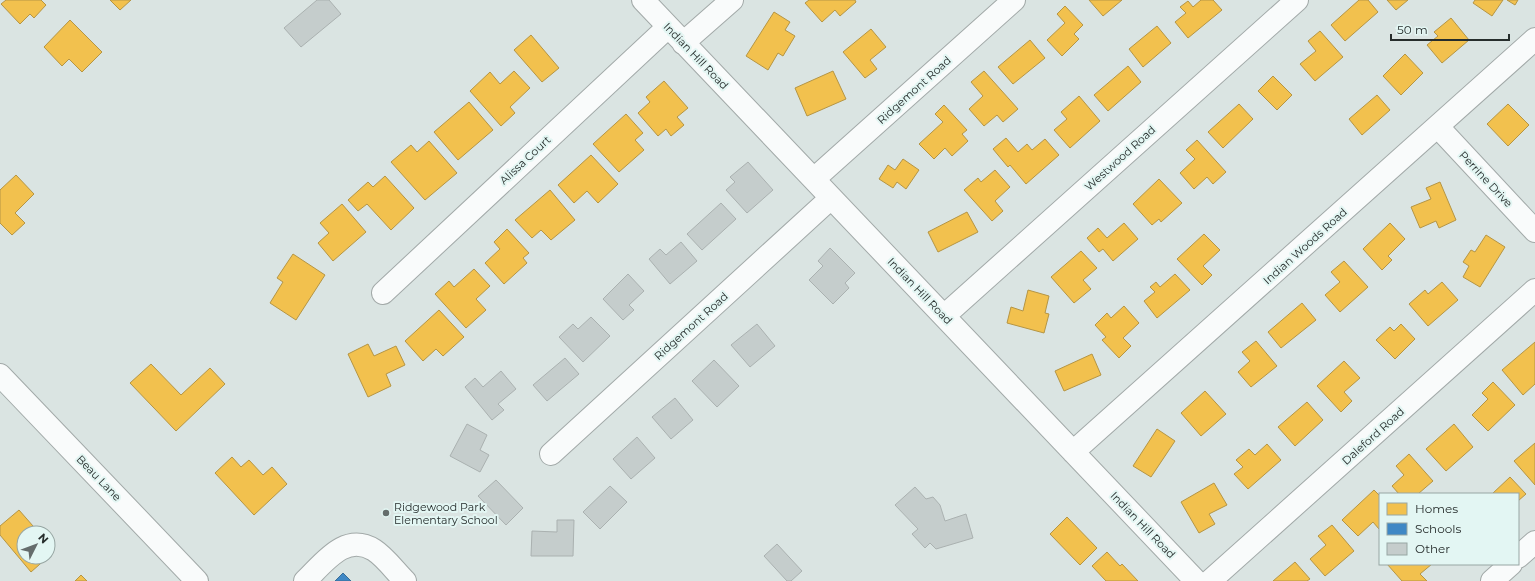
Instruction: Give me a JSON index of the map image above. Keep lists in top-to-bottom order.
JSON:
{
  "streets": {
    "street": [
      "Indian Hill Road",
      "Ridgemont Road",
      "Westwood Road",
      "Alissa Court",
      "Perrine Drive",
      "Indian Woods Road",
      "Daleford Road",
      "Beau Lane"
    ]
  },
  "crossings": [
    ["Indian Hill Road", "Ridgemont Road"],
    ["Indian Hill Road", "Westwood Road"],
    ["Indian Hill Road", "Alissa Court"],
    ["Indian Hill Road", "Indian Woods Road"],
    ["Perrine Drive", "Indian Woods Road"]
  ],
  "places": ["Ridgewood Park Elementary School"],
  "legend": ["Homes", "Schools", "Other"],
  "scale_bar": "50 m",
  "north": "top right"
}
